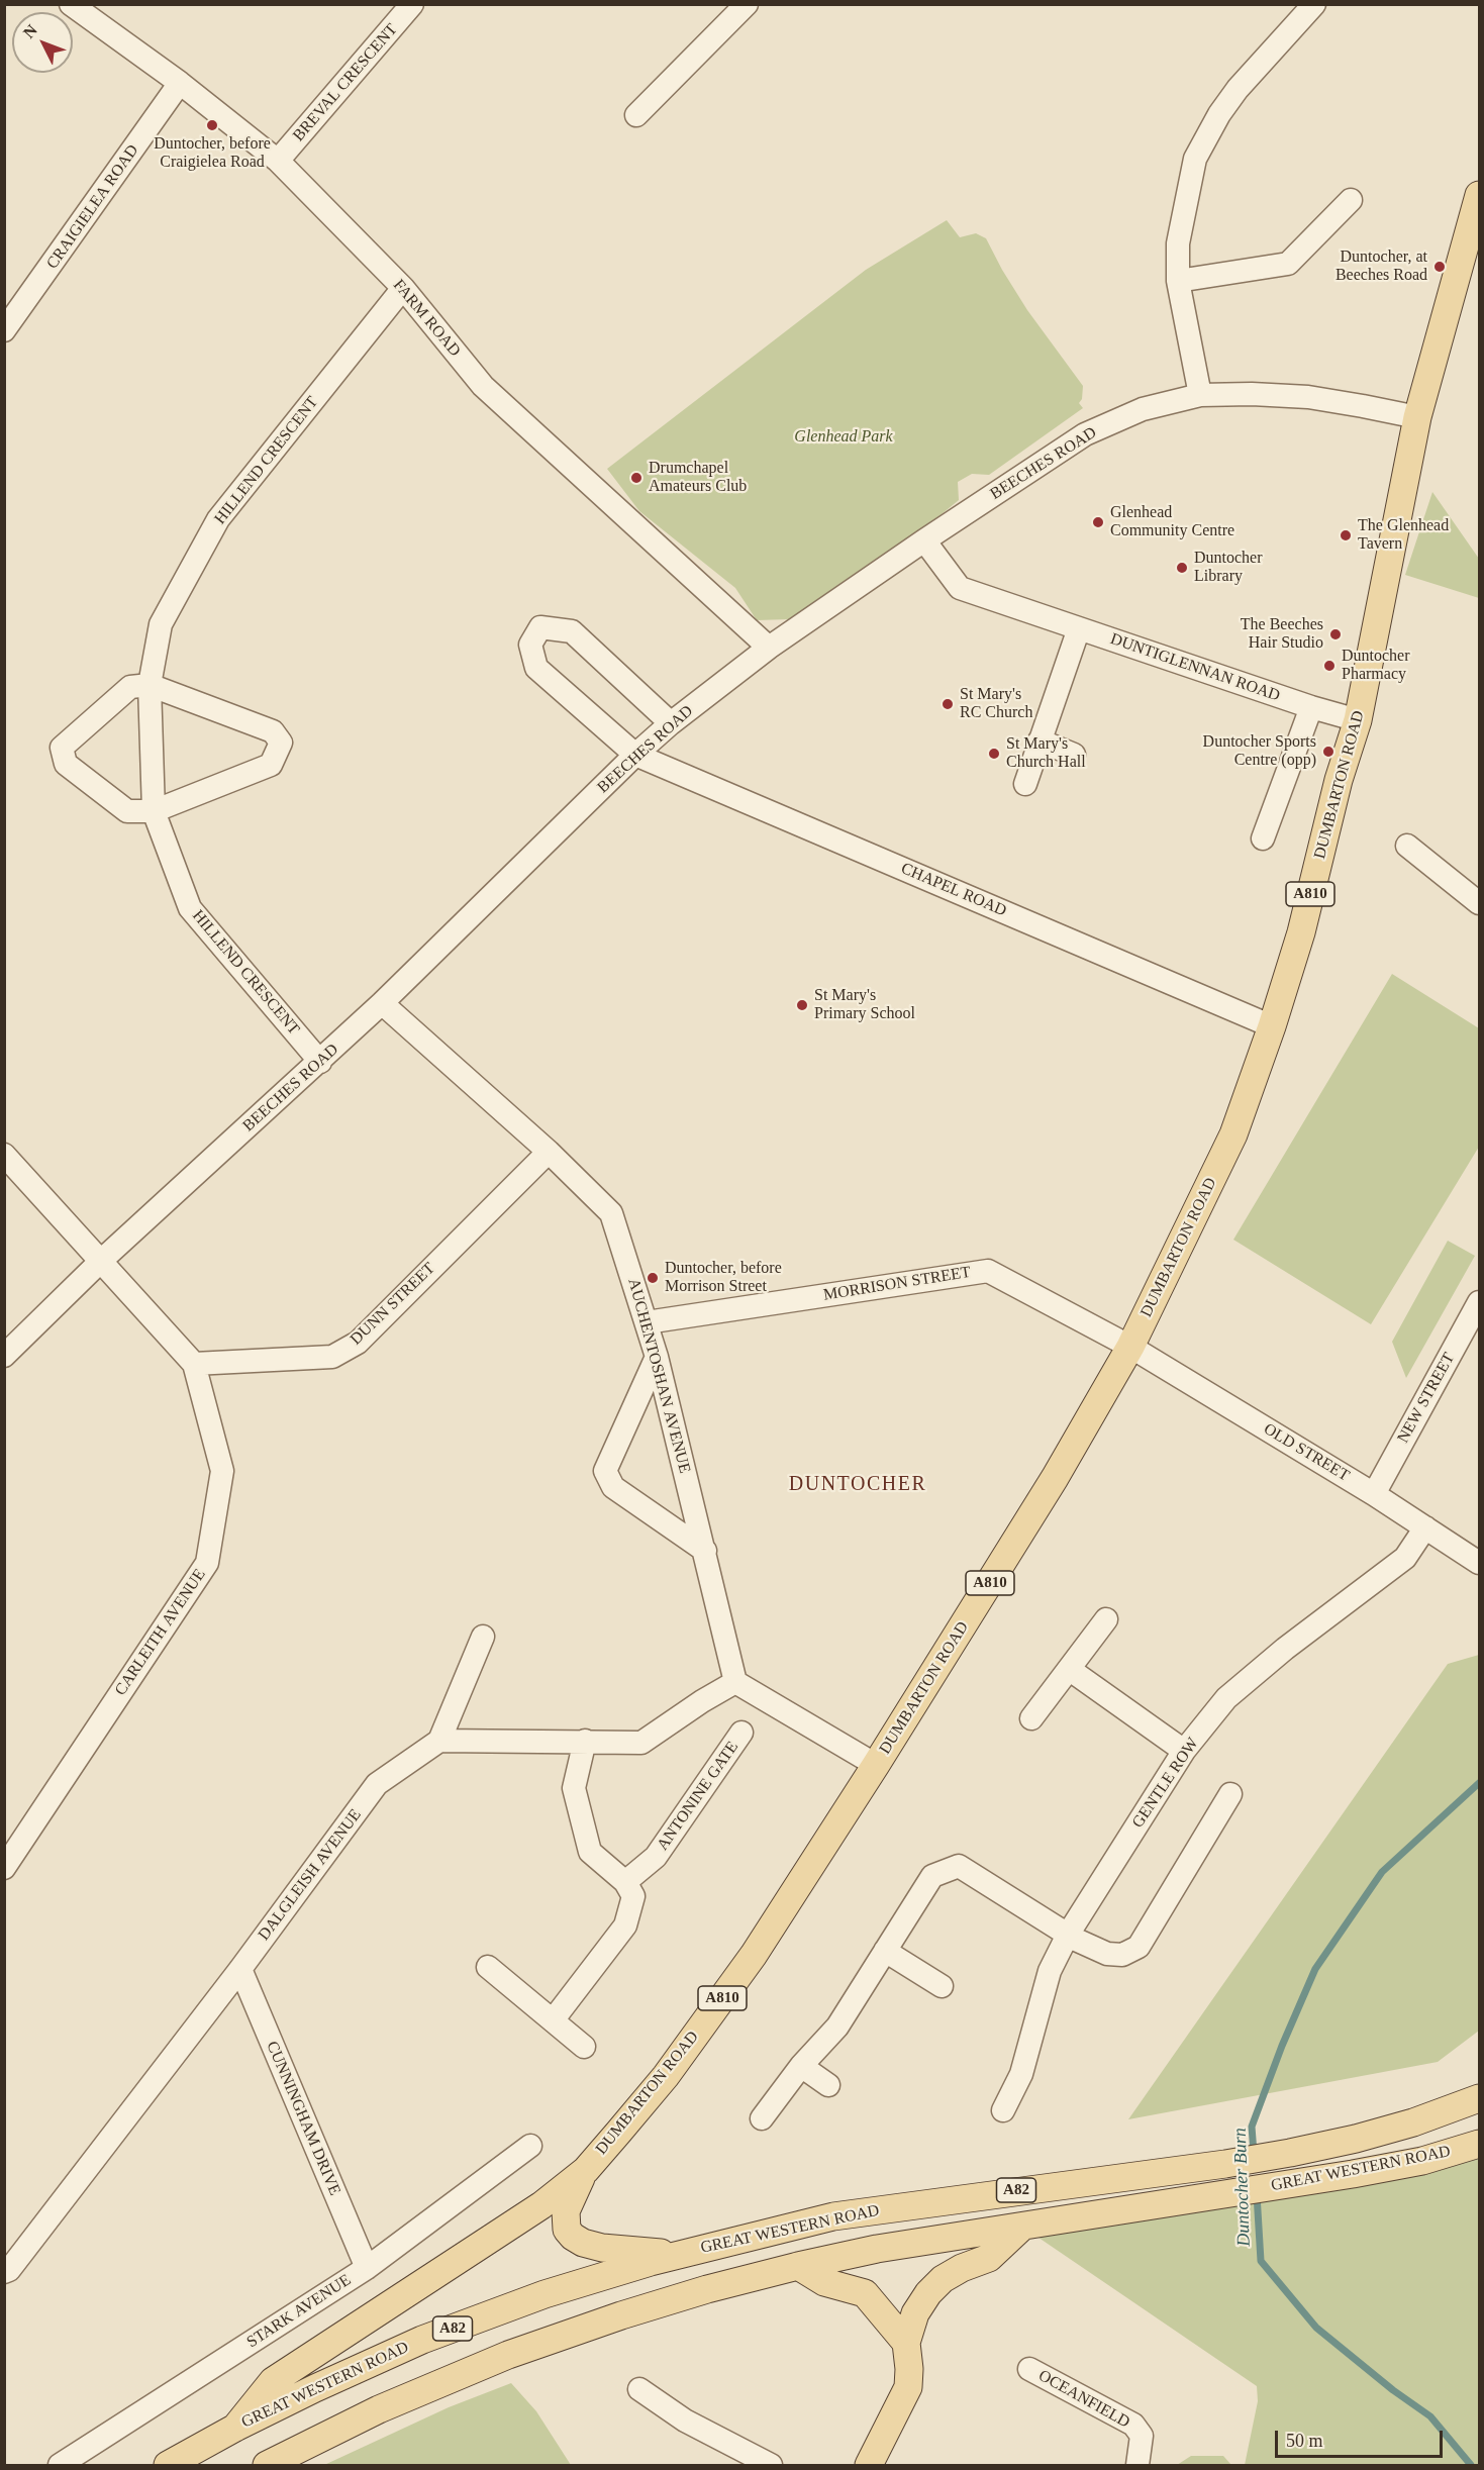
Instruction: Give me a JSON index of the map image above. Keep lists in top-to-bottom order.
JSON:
{
  "streets": {
    "main road": [
      "DUMBARTON ROAD",
      "A810",
      "GREAT WESTERN ROAD",
      "A82"
    ],
    "street": [
      "BREVAL CRESCENT",
      "CRAIGIELEA ROAD",
      "FARM ROAD",
      "HILLEND CRESCENT",
      "BEECHES ROAD",
      "DUNTIGLENNAN ROAD",
      "CHAPEL ROAD",
      "MORRISON STREET",
      "DUNN STREET",
      "AUCHENTOSHAN AVENUE",
      "NEW STREET",
      "OLD STREET",
      "CARLEITH AVENUE",
      "GENTLE ROW",
      "ANTONINE GATE",
      "DALGLEISH AVENUE",
      "CUNNINGHAM DRIVE",
      "STARK AVENUE",
      "OCEANFIELD"
    ]
  },
  "crossings": [
    ["BREVAL CRESCENT", "FARM ROAD"],
    ["CRAIGIELEA ROAD", "FARM ROAD"],
    ["FARM ROAD", "HILLEND CRESCENT"],
    ["FARM ROAD", "BEECHES ROAD"],
    ["HILLEND CRESCENT", "BEECHES ROAD"],
    ["BEECHES ROAD", "DUNTIGLENNAN ROAD"],
    ["BEECHES ROAD", "DUMBARTON ROAD"],
    ["BEECHES ROAD", "CHAPEL ROAD"],
    ["BEECHES ROAD", "AUCHENTOSHAN AVENUE"],
    ["BEECHES ROAD", "CARLEITH AVENUE"],
    ["DUNTIGLENNAN ROAD", "DUMBARTON ROAD"],
    ["DUMBARTON ROAD", "CHAPEL ROAD"],
    ["DUMBARTON ROAD", "MORRISON STREET"],
    ["DUMBARTON ROAD", "OLD STREET"],
    ["MORRISON STREET", "AUCHENTOSHAN AVENUE"],
    ["MORRISON STREET", "OLD STREET"],
    ["DUNN STREET", "AUCHENTOSHAN AVENUE"],
    ["DUNN STREET", "CARLEITH AVENUE"],
    ["NEW STREET", "OLD STREET"],
    ["OLD STREET", "GENTLE ROW"],
    ["DALGLEISH AVENUE", "CUNNINGHAM DRIVE"],
    ["CUNNINGHAM DRIVE", "STARK AVENUE"]
  ],
  "districts": ["DUNTOCHER"],
  "water": ["Duntocher Burn"],
  "parks": ["Glenhead Park"],
  "places": [
    "Duntocher, before Craigielea Road",
    "Duntocher, at Beeches Road",
    "Drumchapel Amateurs Club",
    "Glenhead Community Centre",
    "The Glenhead Tavern",
    "Duntocher Library",
    "The Beeches Hair Studio",
    "Duntocher Pharmacy",
    "St Mary's RC Church",
    "Duntocher Sports Centre (opp)",
    "St Mary's Church Hall",
    "St Mary's Primary School",
    "Duntocher, before Morrison Street"
  ],
  "scale_bar": "50 m",
  "north": "top left"
}
